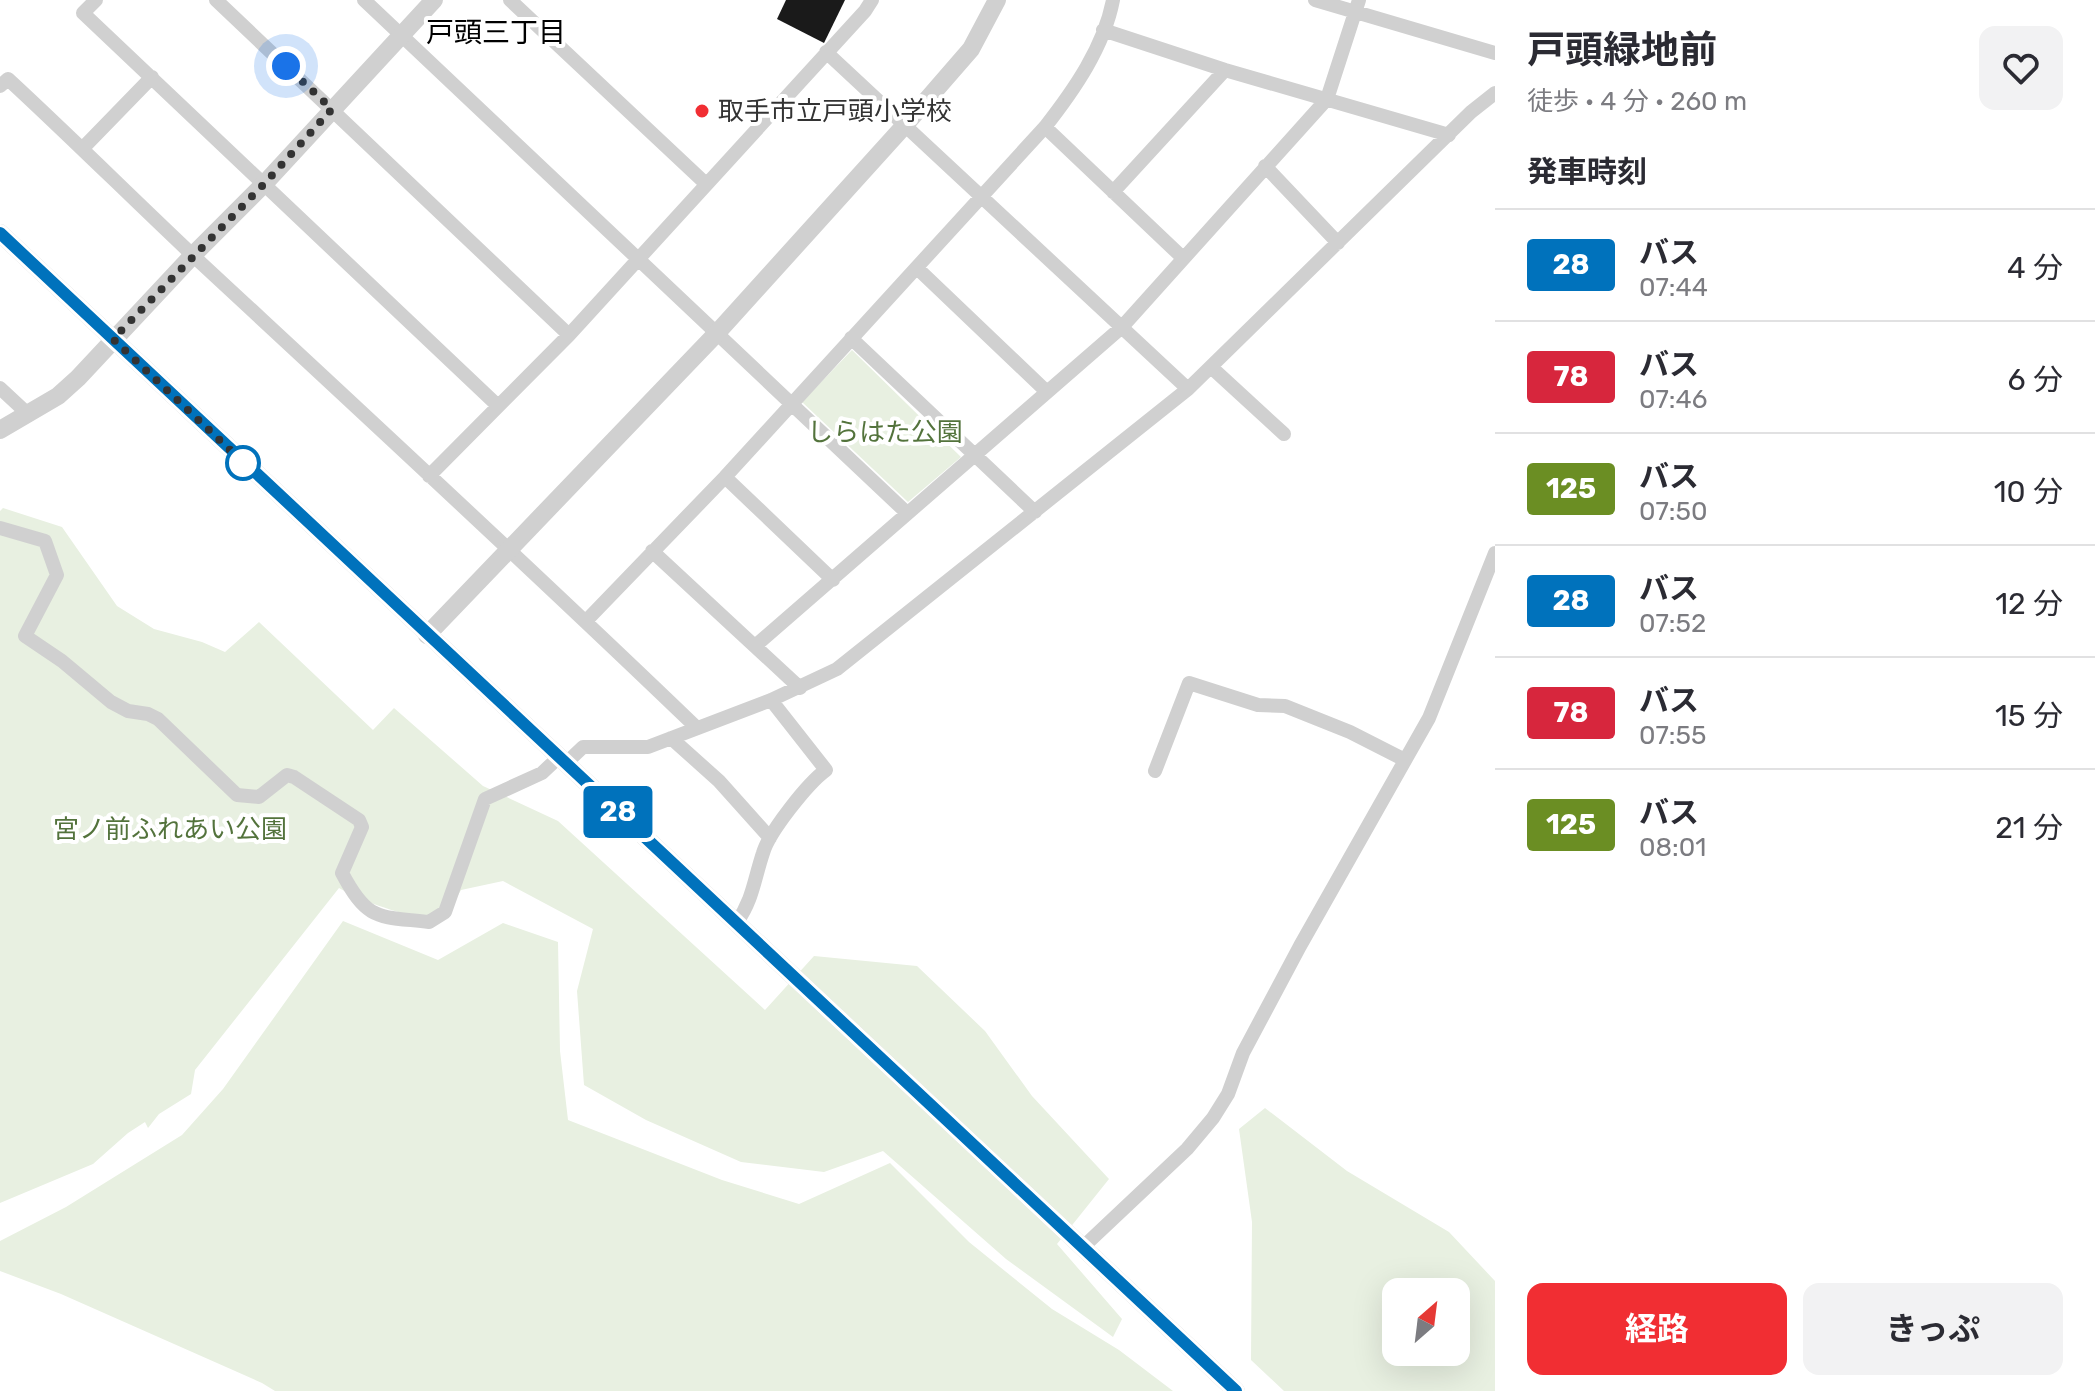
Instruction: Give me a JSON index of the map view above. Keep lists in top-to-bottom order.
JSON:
{
  "districts": ["戸頭三丁目"],
  "parks": ["しらはた公園", "宮ノ前ふれあい公園"],
  "places": ["取手市立戸頭小学校"],
  "lines": ["bus line 28"],
  "north": "top right",
  "page": {
    "on_map": "28",
    "heading": [
      ["戸頭緑地前", "徒歩 · 4 分 · 260 m"],
      "発車時刻"
    ],
    "list": [
      {
        "mark": "28",
        "name": "バス",
        "note": "07:44",
        "value": "4 分"
      },
      {
        "mark": "78",
        "name": "バス",
        "note": "07:46",
        "value": "6 分"
      },
      {
        "mark": "125",
        "name": "バス",
        "note": "07:50",
        "value": "10 分"
      },
      {
        "mark": "28",
        "name": "バス",
        "note": "07:52",
        "value": "12 分"
      },
      {
        "mark": "78",
        "name": "バス",
        "note": "07:55",
        "value": "15 分"
      },
      {
        "mark": "125",
        "name": "バス",
        "note": "08:01",
        "value": "21 分"
      }
    ],
    "buttons": ["経路", "きっぷ"]
  }
}
